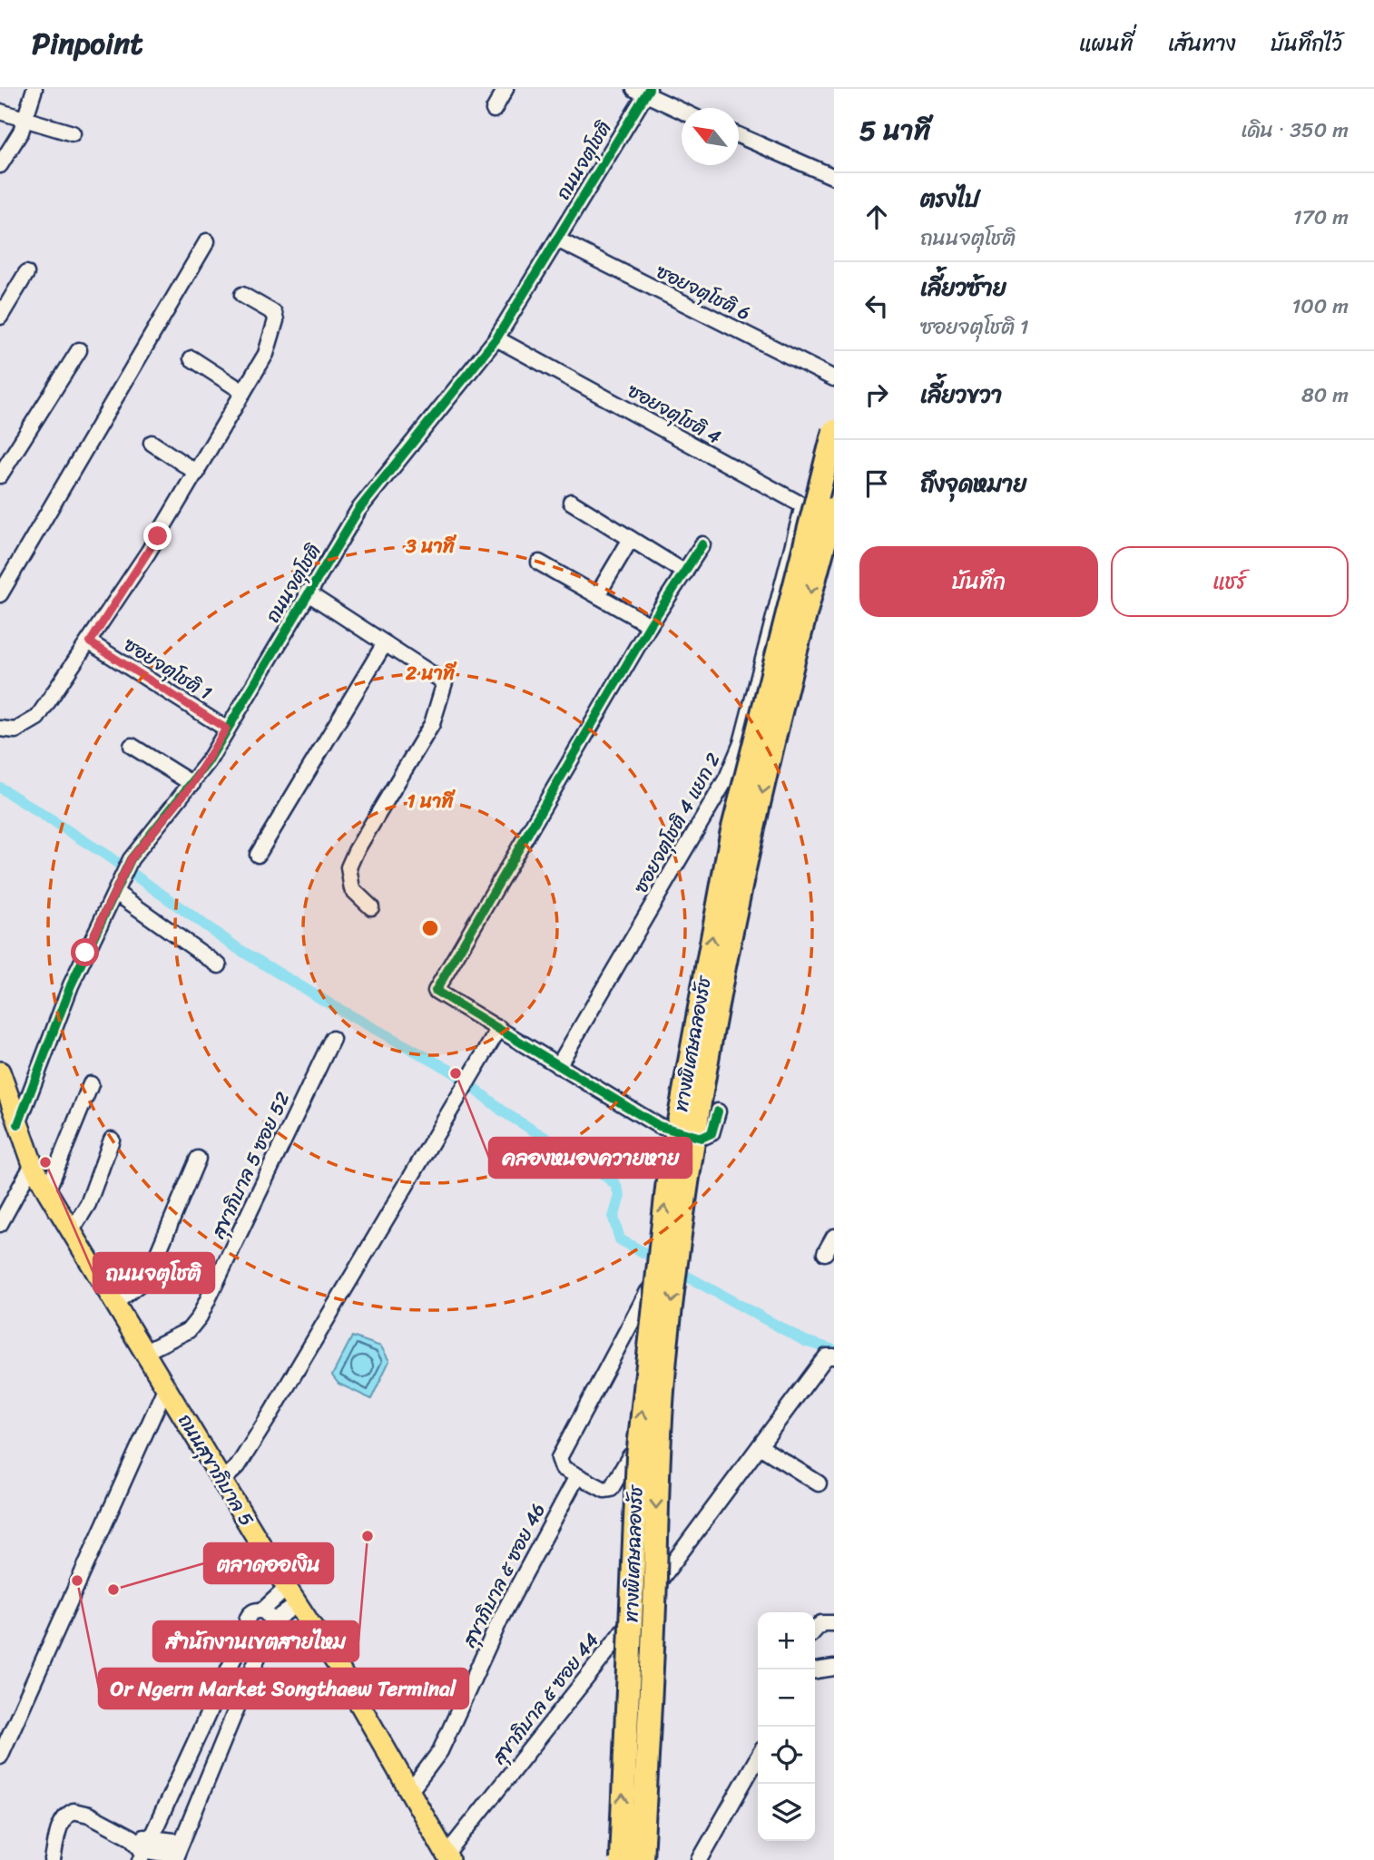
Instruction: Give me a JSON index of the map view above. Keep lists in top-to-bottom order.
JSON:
{
  "streets": {
    "highway": ["ทางพิเศษฉลองรัช"],
    "main road": ["ถนนสุขาภิบาล 5"],
    "street": [
      "ถนนจตุโชติ",
      "ซอยจตุโชติ 6",
      "ซอยจตุโชติ 4",
      "ซอยจตุโชติ 1",
      "ซอยจตุโชติ 4 แยก 2",
      "สุขาภิบาล 5 ซอย 52",
      "สุขาภิบาล ๕ ซอย 46",
      "สุขาภิบาล ๕ ซอย 44"
    ]
  },
  "crossings": [
    ["ถนนจตุโชติ", "ซอยจตุโชติ 6"],
    ["ถนนจตุโชติ", "ซอยจตุโชติ 4"],
    ["ถนนจตุโชติ", "ซอยจตุโชติ 1"],
    ["ถนนจตุโชติ", "ถนนสุขาภิบาล 5"],
    ["ซอยจตุโชติ 4", "ซอยจตุโชติ 4 แยก 2"],
    ["สุขาภิบาล 5 ซอย 52", "ถนนสุขาภิบาล 5"],
    ["ถนนสุขาภิบาล 5", "สุขาภิบาล ๕ ซอย 46"],
    ["ถนนสุขาภิบาล 5", "สุขาภิบาล ๕ ซอย 44"]
  ],
  "places": [
    "คลองหนองควายหาย",
    "ถนนจตุโชติ",
    "สำนักงานเขตสายไหม",
    "Or Ngern Market Songthaew Terminal",
    "ตลาดออเงิน"
  ],
  "north": "top left",
  "page": {
    "header": "Pinpoint",
    "nav": ["แผนที่", "เส้นทาง", "บันทึกไว้"],
    "heading": ["5 นาที", "เดิน · 350 m"],
    "list": [
      ["ตรงไป", "ถนนจตุโชติ", "170 m"],
      ["เลี้ยวซ้าย", "ซอยจตุโชติ 1", "100 m"],
      ["เลี้ยวขวา", "80 m"],
      "ถึงจุดหมาย"
    ],
    "buttons": ["บันทึก", "แชร์"],
    "map_buttons": ["+", "−"]
  },
  "rings": ["3 นาที", "2 นาที", "1 นาที"]
}
